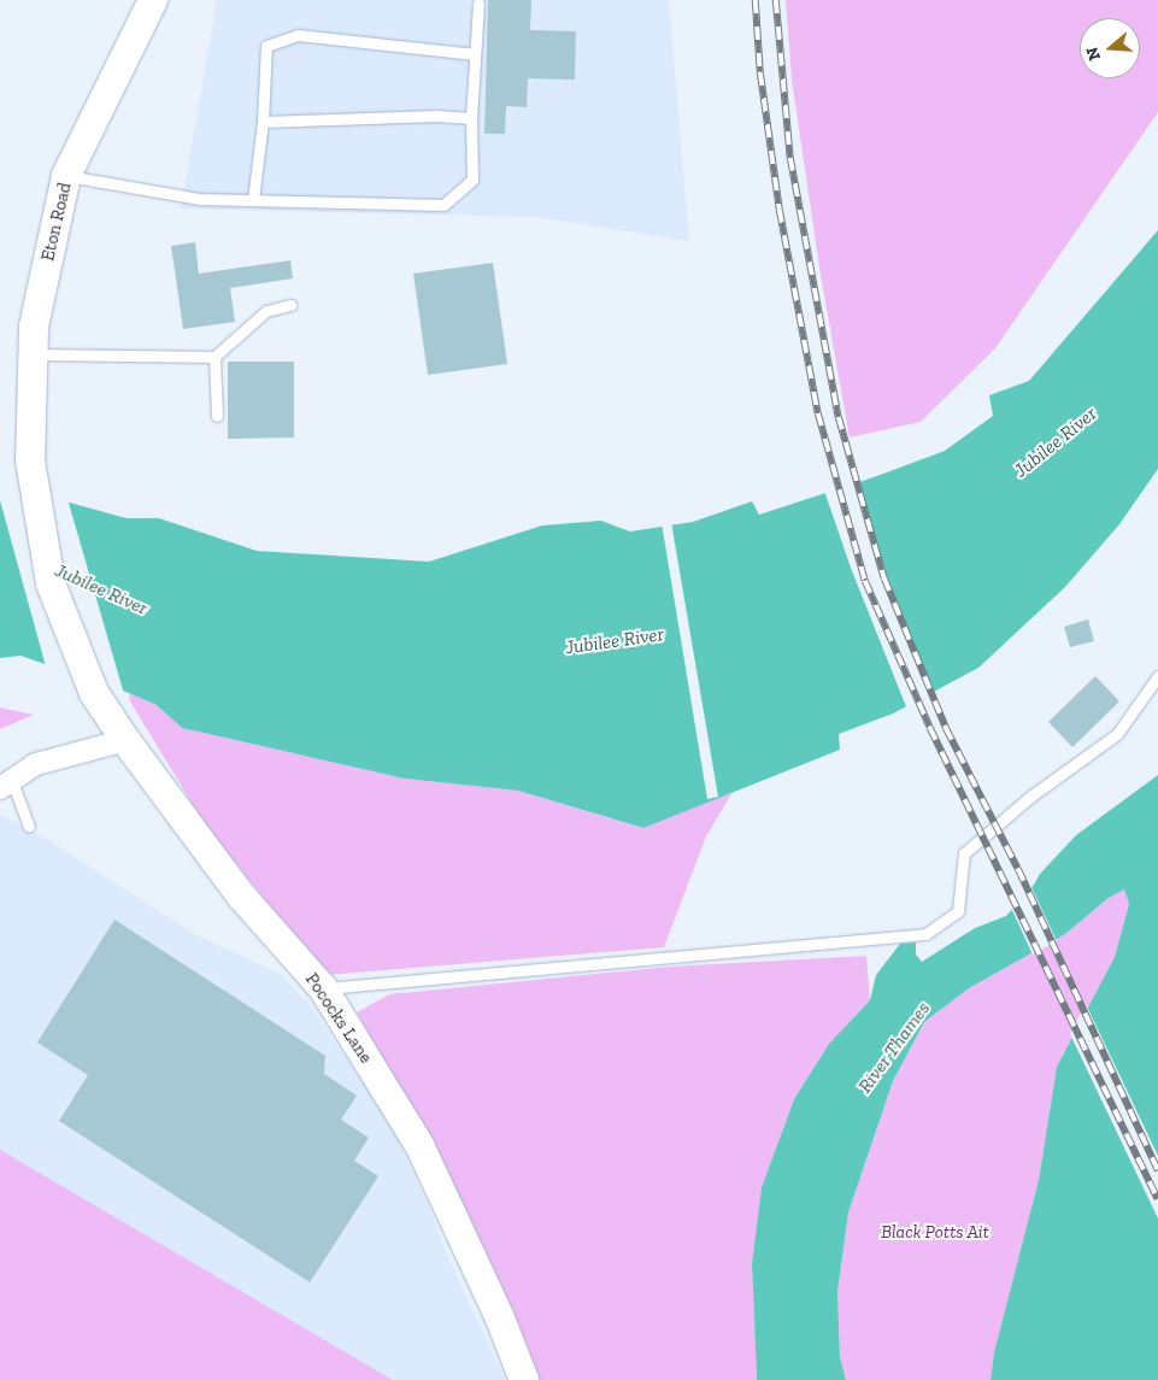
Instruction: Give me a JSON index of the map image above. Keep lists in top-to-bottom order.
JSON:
{
  "streets": {
    "main road": ["Eton Road", "Pococks Lane"]
  },
  "crossings": [
    ["Eton Road", "Pococks Lane"]
  ],
  "water": ["Jubilee River", "River Thames"],
  "parks": ["Black Potts Ait"],
  "north": "left"
}
